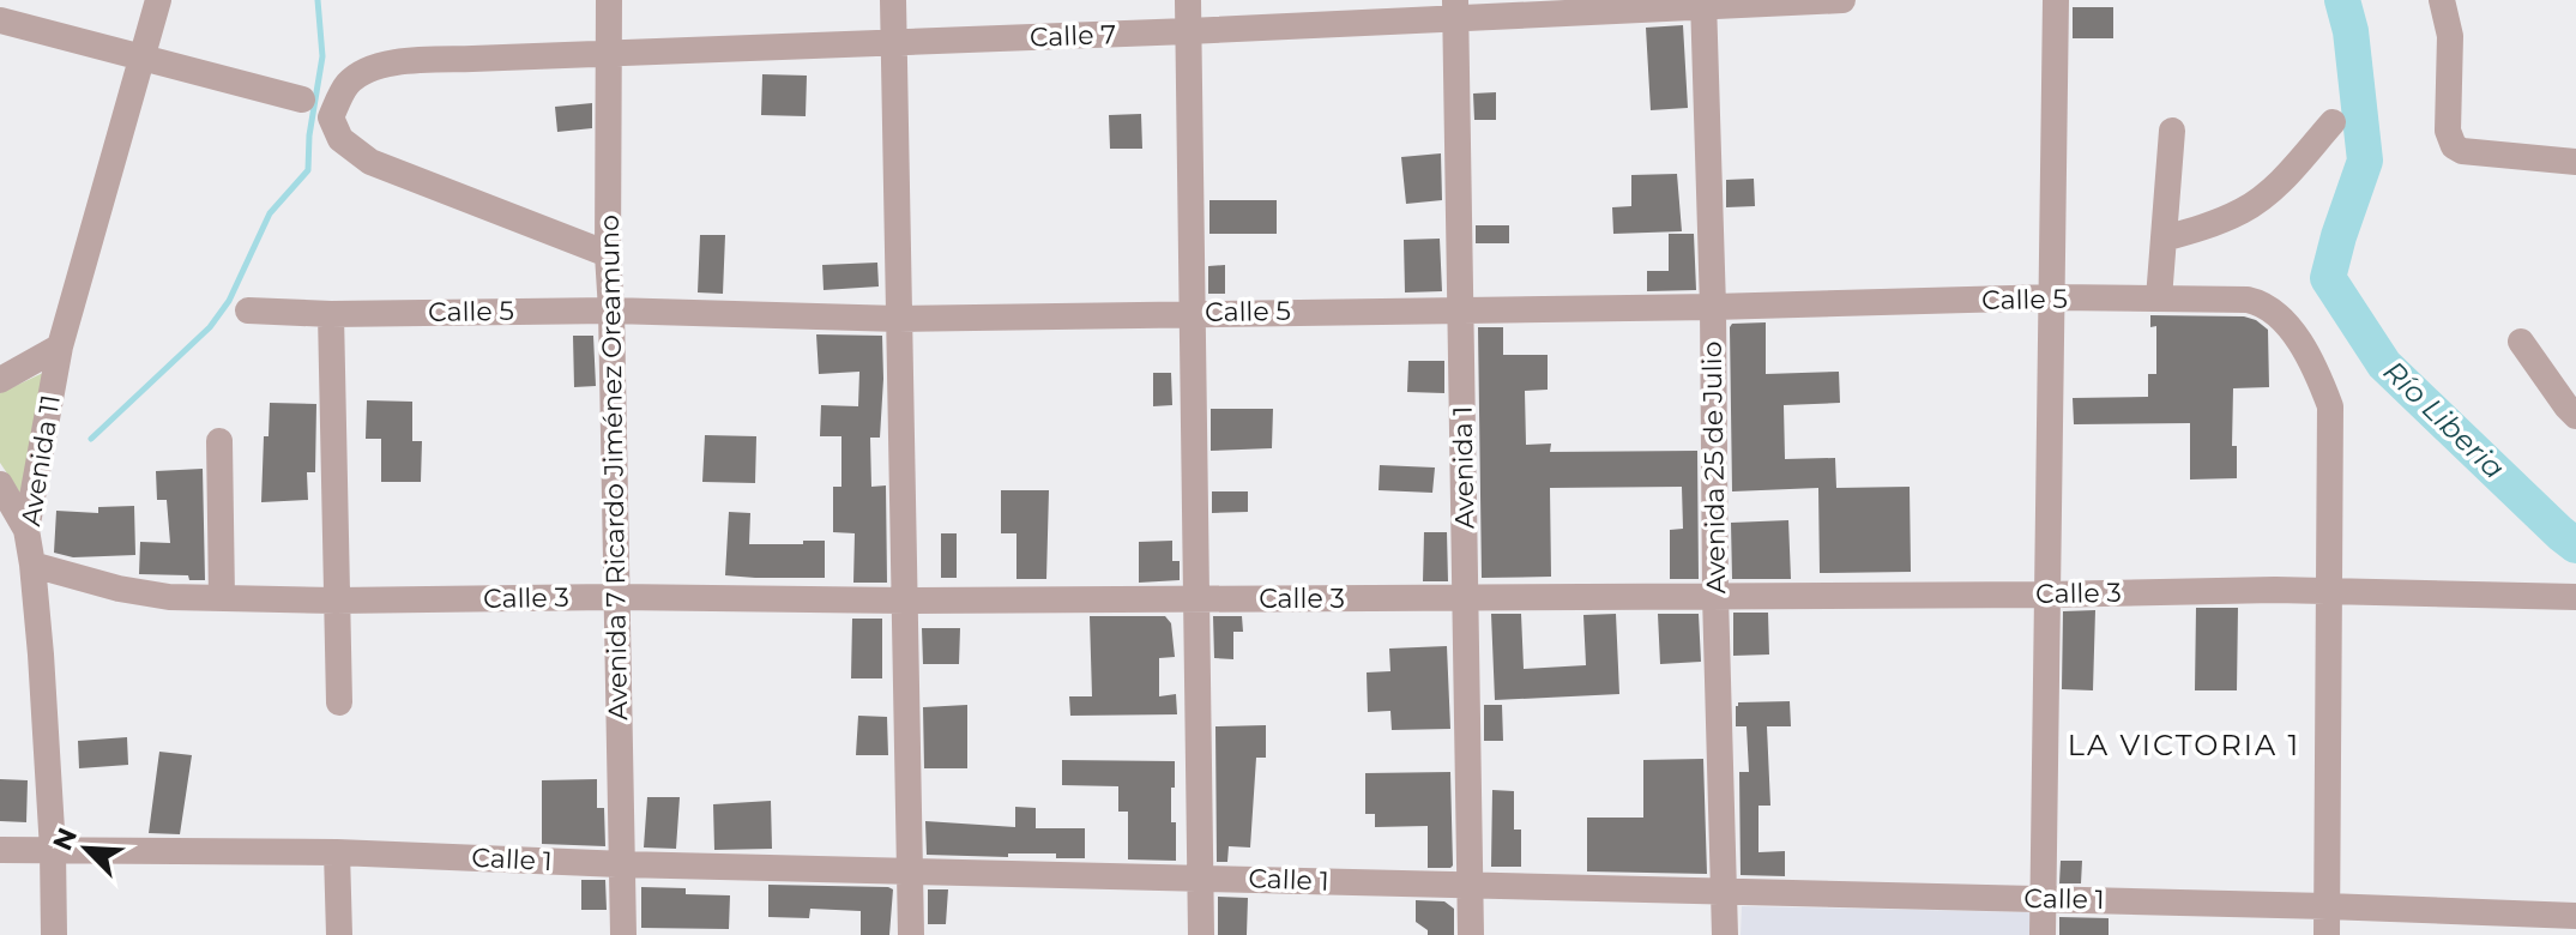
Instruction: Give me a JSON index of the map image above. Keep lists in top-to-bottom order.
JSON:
{
  "streets": {
    "street": [
      "Calle 7",
      "Calle 5",
      "Avenida 11",
      "Avenida 7 Ricardo Jiménez Oreamuno",
      "Avenida 1",
      "Avenida 25 de Julio",
      "Calle 3",
      "Calle 1"
    ]
  },
  "crossings": [
    ["Calle 7", "Avenida 7 Ricardo Jiménez Oreamuno"],
    ["Calle 7", "Avenida 1"],
    ["Calle 7", "Avenida 25 de Julio"],
    ["Calle 5", "Avenida 7 Ricardo Jiménez Oreamuno"],
    ["Calle 5", "Avenida 1"],
    ["Calle 5", "Avenida 25 de Julio"],
    ["Calle 5", "Calle 3"],
    ["Avenida 11", "Calle 3"],
    ["Avenida 11", "Calle 1"],
    ["Avenida 7 Ricardo Jiménez Oreamuno", "Calle 3"],
    ["Avenida 7 Ricardo Jiménez Oreamuno", "Calle 1"],
    ["Avenida 1", "Calle 3"],
    ["Avenida 1", "Calle 1"],
    ["Avenida 25 de Julio", "Calle 3"],
    ["Avenida 25 de Julio", "Calle 1"]
  ],
  "districts": ["LA VICTORIA 1"],
  "water": ["Río Liberia"],
  "north": "top left"
}
